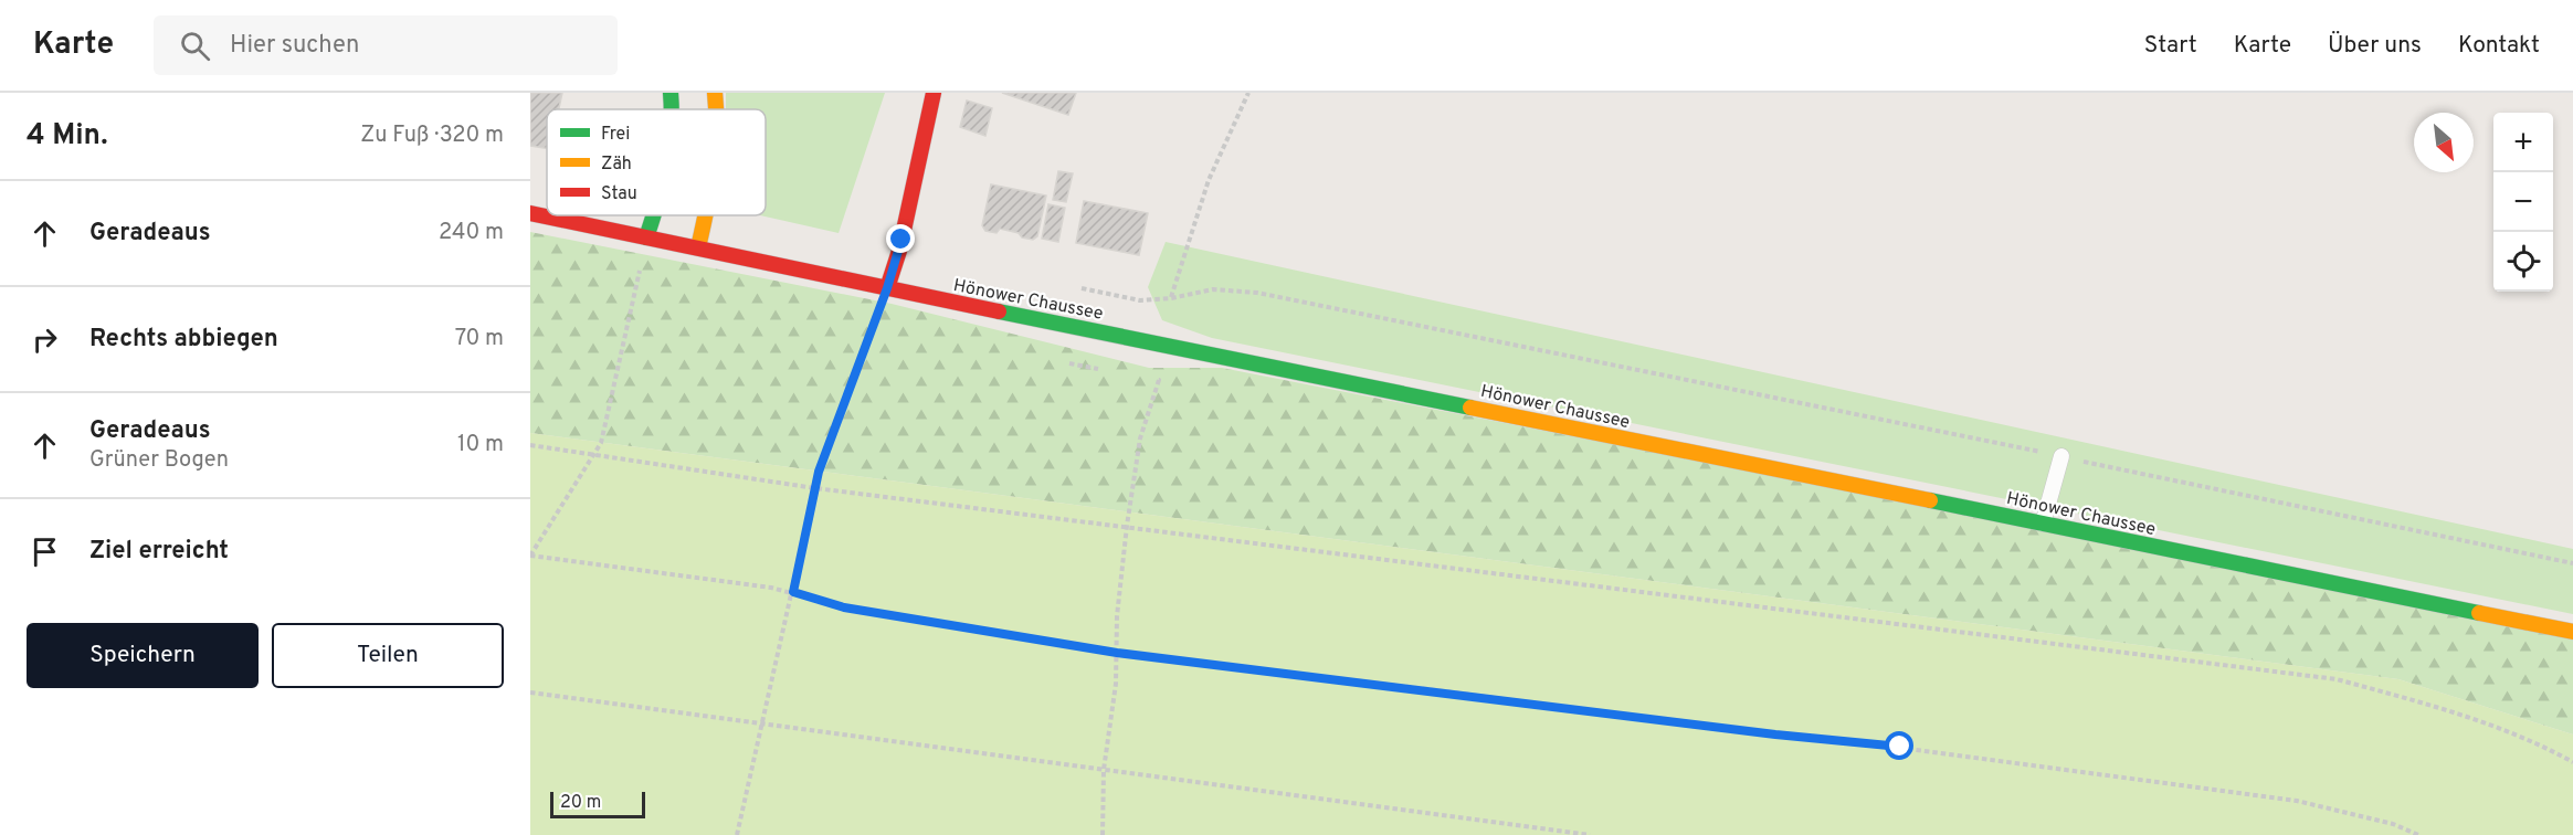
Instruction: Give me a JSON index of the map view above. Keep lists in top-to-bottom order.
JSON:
{
  "streets": {
    "main road": ["Hönower Chaussee"]
  },
  "legend": ["Frei", "Zäh", "Stau"],
  "scale_bar": "20 m",
  "north": "bottom right",
  "page": {
    "header": "Karte",
    "search": "Hier suchen",
    "nav": [
      "Start",
      "Karte",
      "Über uns",
      "Kontakt"
    ],
    "heading": ["4 Min.", "Zu Fuß · 320 m"],
    "map_buttons": ["+", "−"],
    "list": [
      ["Geradeaus", "240 m"],
      ["Rechts abbiegen", "70 m"],
      ["Geradeaus", "Grüner Bogen", "10 m"],
      "Ziel erreicht"
    ],
    "buttons": ["Speichern", "Teilen"],
    "scale": "20 m"
  }
}
